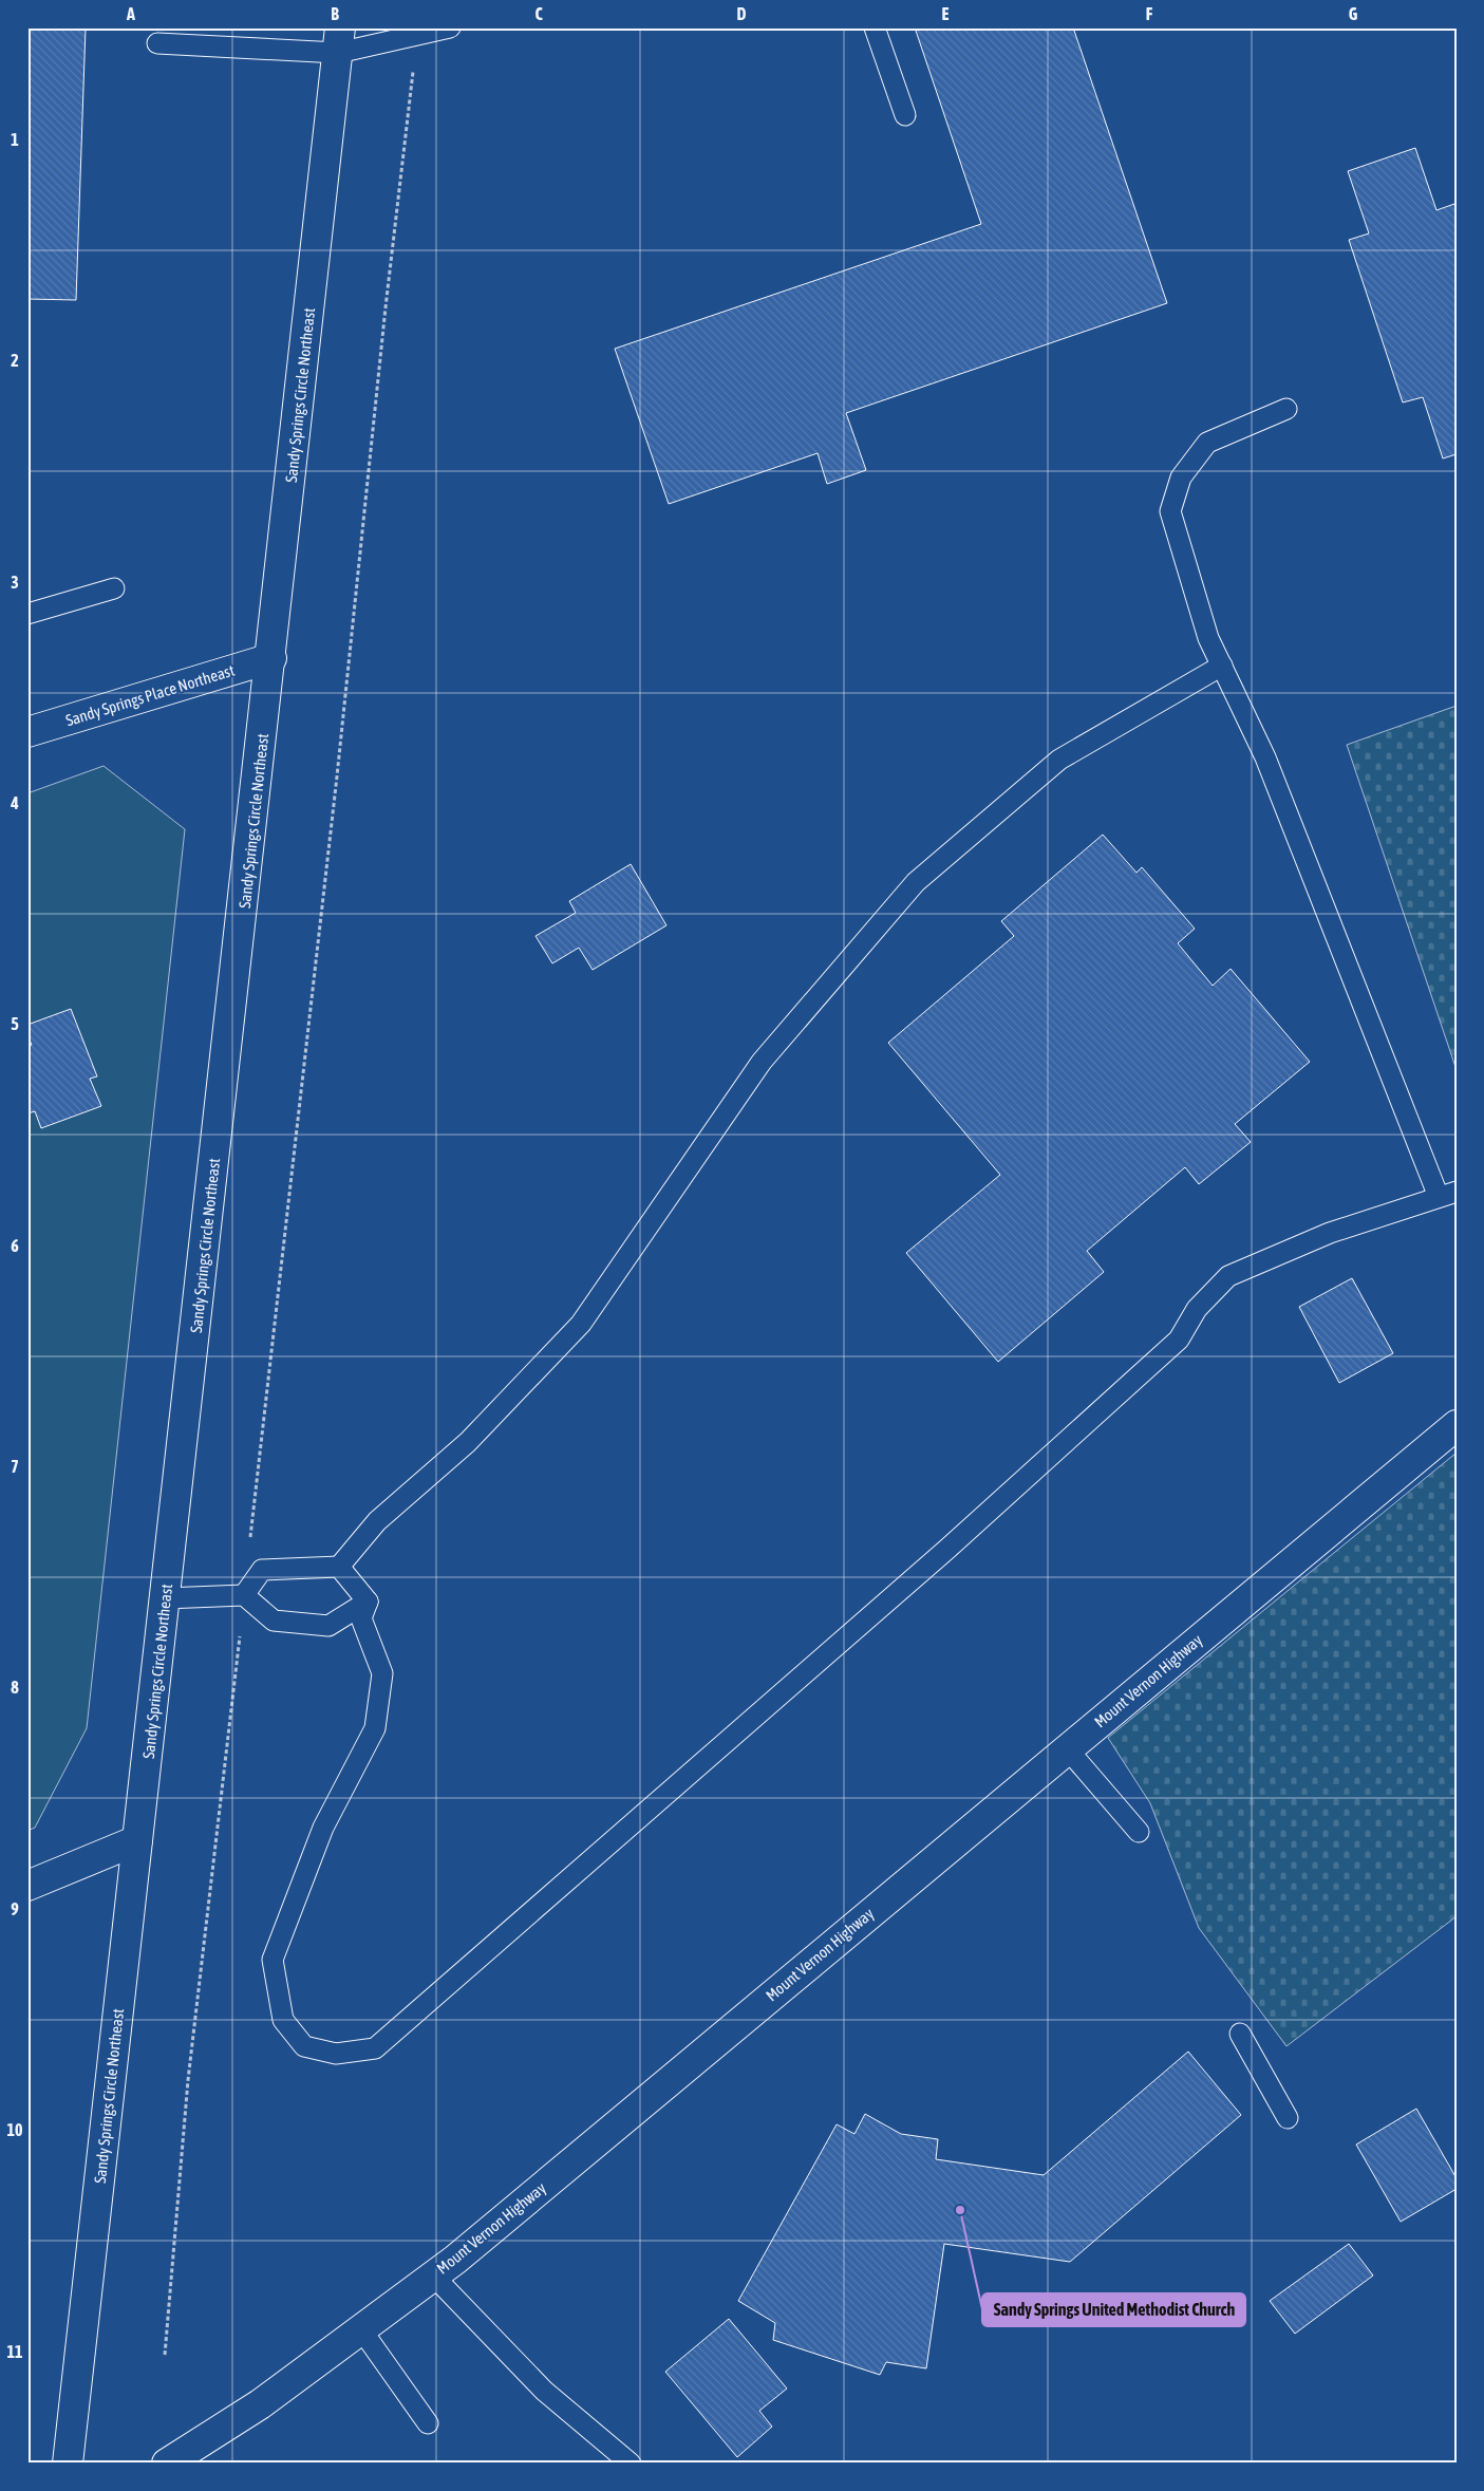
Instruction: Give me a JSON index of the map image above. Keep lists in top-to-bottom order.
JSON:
{
  "streets": {
    "street": ["Sandy Springs Circle Northeast", "Sandy Springs Place Northeast", "Mount Vernon Highway"]
  },
  "crossings": [
    ["Sandy Springs Circle Northeast", "Sandy Springs Place Northeast"]
  ],
  "places": ["Sandy Springs United Methodist Church"],
  "grid": {
    "columns": [
      "A",
      "B",
      "C",
      "D",
      "E",
      "F",
      "G"
    ],
    "rows": [
      "1",
      "2",
      "3",
      "4",
      "5",
      "6",
      "7",
      "8",
      "9",
      "10",
      "11"
    ]
  }
}
